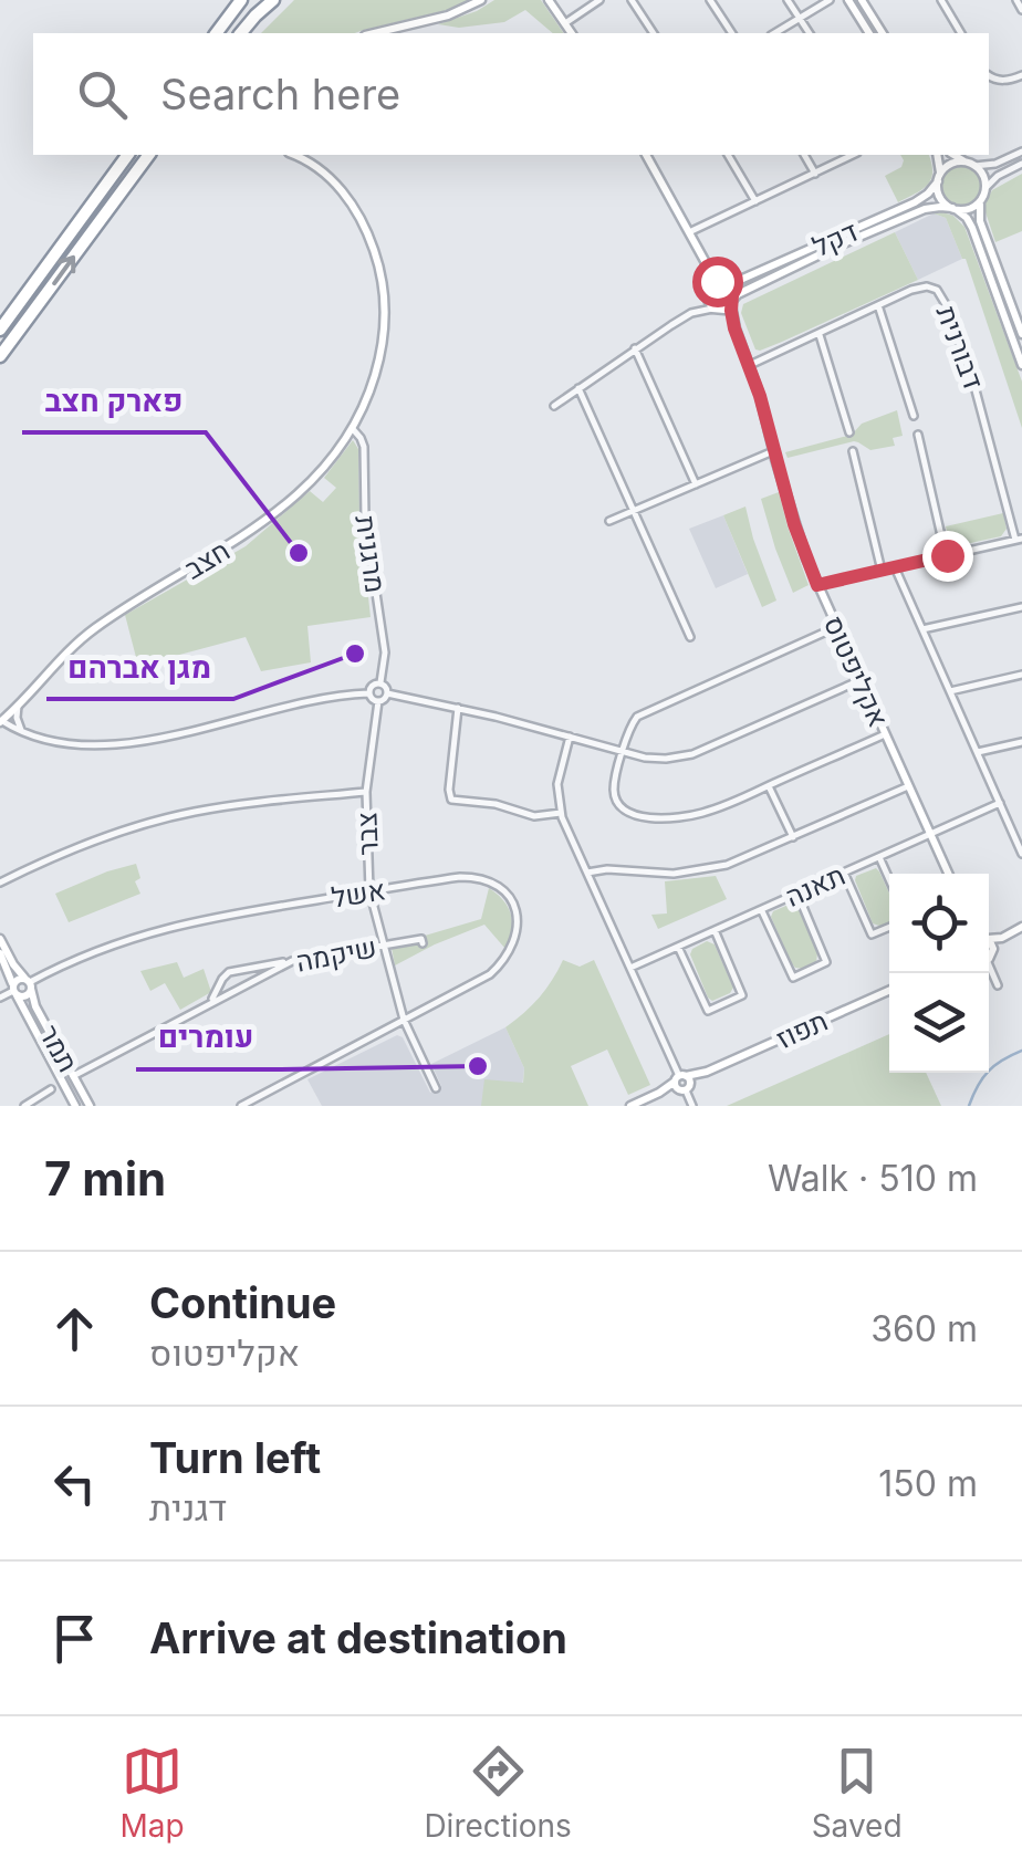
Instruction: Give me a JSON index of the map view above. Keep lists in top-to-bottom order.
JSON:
{
  "streets": {
    "street": [
      "דקל",
      "דבורנית",
      "מרגנית",
      "חצב",
      "אקליפטוס",
      "צבר",
      "תאנה",
      "אשל",
      "שיקמה",
      "תפוז",
      "תמר"
    ]
  },
  "crossings": [
    ["דקל", "אקליפטוס"],
    ["דבורנית", "אקליפטוס"],
    ["מרגנית", "חצב"],
    ["מרגנית", "צבר"],
    ["אקליפטוס", "תאנה"],
    ["צבר", "אשל"],
    ["צבר", "שיקמה"],
    ["אשל", "תמר"],
    ["שיקמה", "תמר"]
  ],
  "places": ["פארק חצב", "מגן אברהם", "עומרים"],
  "page": {
    "search": "Search here",
    "heading": ["7 min", "Walk · 510 m"],
    "list": [
      ["Continue", "אקליפטוס", "360 m"],
      ["Turn left", "דגנית", "150 m"],
      "Arrive at destination"
    ],
    "nav": ["Map", "Directions", "Saved"]
  }
}
